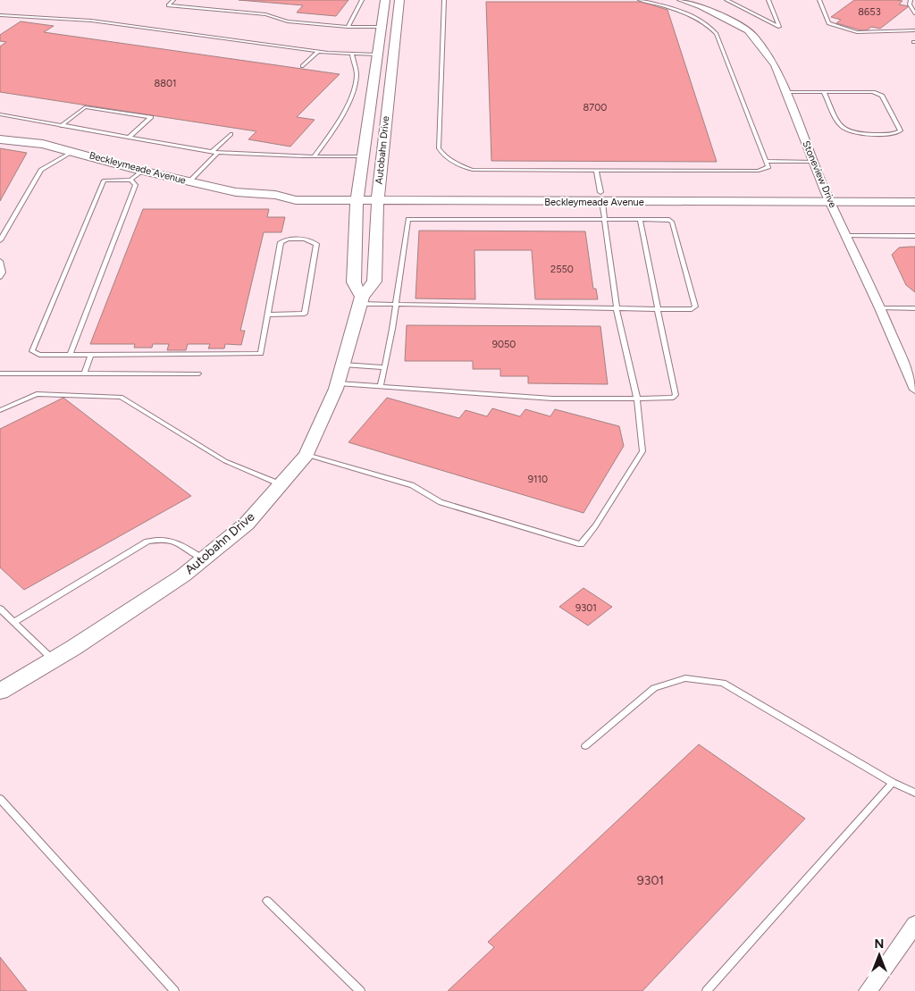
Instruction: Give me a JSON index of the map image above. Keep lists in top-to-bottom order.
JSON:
{
  "streets": {
    "street": ["Autobahn Drive", "Beckleymeade Avenue", "Stoneview Drive"]
  },
  "crossings": [
    ["Autobahn Drive", "Beckleymeade Avenue"],
    ["Beckleymeade Avenue", "Stoneview Drive"]
  ],
  "house_numbers": [
    "8653",
    "8801",
    "8700",
    "2550",
    "9050",
    "9110",
    "9301",
    "9301"
  ],
  "north": "top"
}
